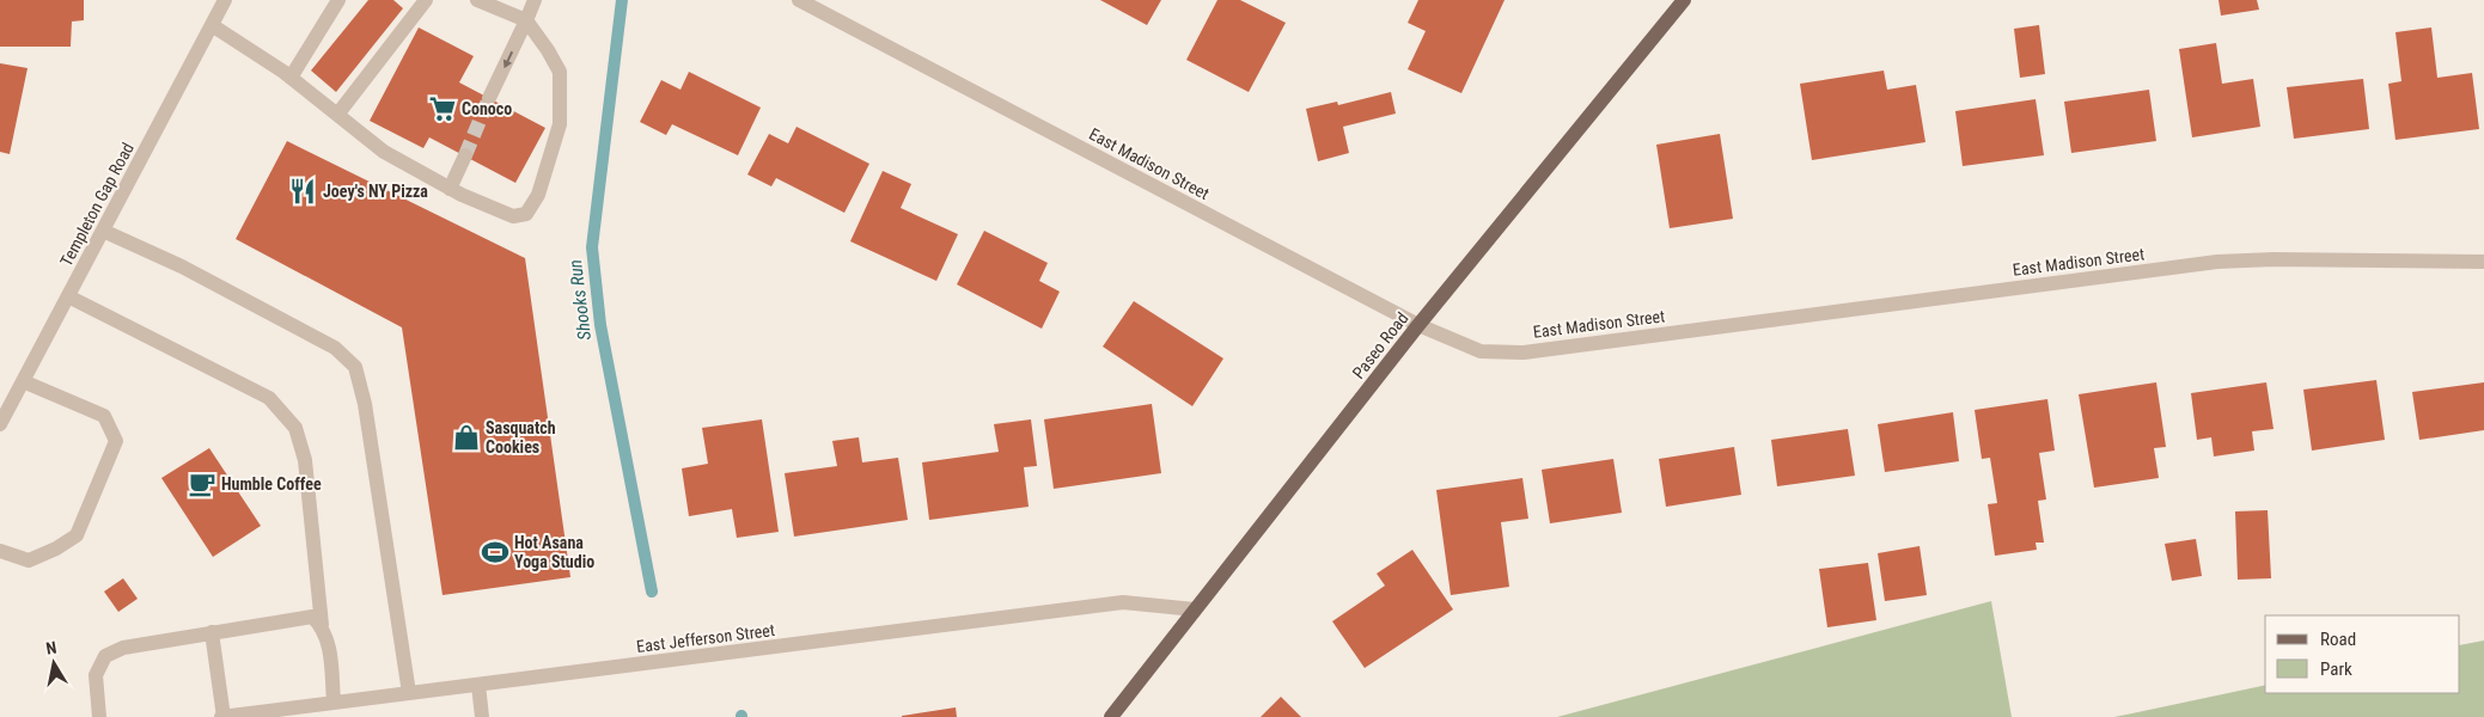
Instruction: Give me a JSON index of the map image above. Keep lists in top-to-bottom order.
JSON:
{
  "streets": {
    "main road": ["Paseo Road"],
    "street": ["East Madison Street", "Templeton Gap Road", "East Jefferson Street"]
  },
  "crossings": [
    ["East Madison Street", "Paseo Road"],
    ["Paseo Road", "East Jefferson Street"]
  ],
  "water": ["Shooks Run"],
  "places": {
    "supermarket": ["Conoco"],
    "restaurant": ["Joey's NY Pizza"],
    "shop": ["Sasquatch Cookies"],
    "cafe": ["Humble Coffee"],
    "sports": ["Hot Asana Yoga Studio"]
  },
  "legend": ["Road", "Park"],
  "north": "top"
}
